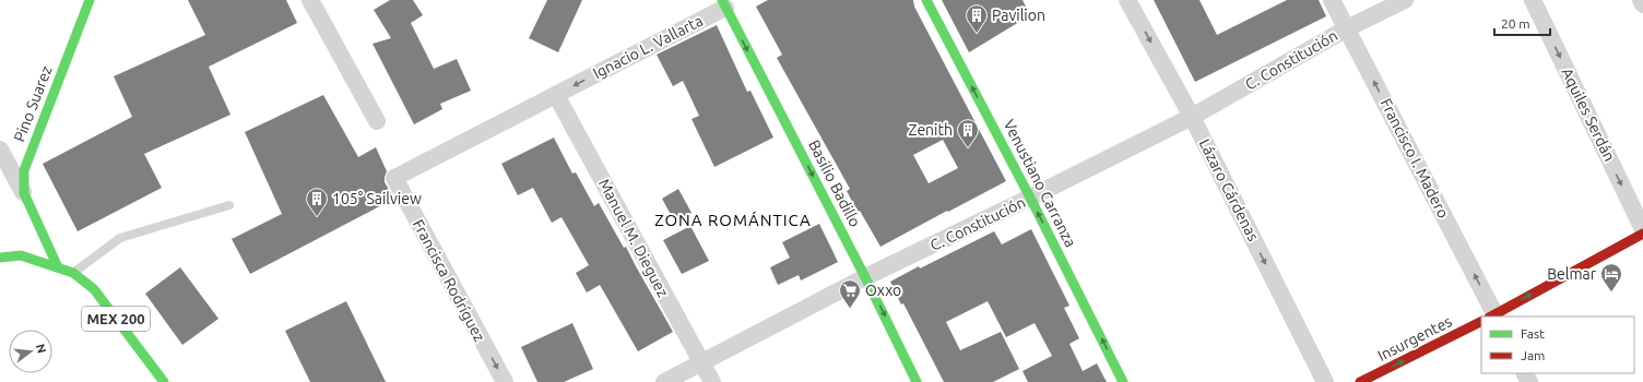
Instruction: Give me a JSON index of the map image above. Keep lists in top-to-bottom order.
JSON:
{
  "streets": {
    "main road": [
      "Pino Suarez",
      "Basilio Badillo",
      "Venustiano Carranza",
      "MEX 200",
      "Insurgentes"
    ],
    "street": [
      "Ignacio L. Vallarta",
      "C. Constitución",
      "Aquiles Serdán",
      "Francisco I. Madero",
      "Lázaro Cárdenas",
      "Manuel M. Dieguez",
      "Francisca Rodríguez"
    ]
  },
  "crossings": [
    ["Ignacio L. Vallarta", "Basilio Badillo"],
    ["Ignacio L. Vallarta", "Manuel M. Dieguez"],
    ["Ignacio L. Vallarta", "Francisca Rodríguez"],
    ["C. Constitución", "Francisco I. Madero"],
    ["C. Constitución", "Basilio Badillo"],
    ["C. Constitución", "Venustiano Carranza"],
    ["C. Constitución", "Lázaro Cárdenas"],
    ["C. Constitución", "Manuel M. Dieguez"],
    ["Pino Suarez", "MEX 200"]
  ],
  "one_way": [
    "Ignacio L. Vallarta",
    "Aquiles Serdán",
    "Francisco I. Madero",
    "Basilio Badillo",
    "Venustiano Carranza",
    "Lázaro Cárdenas",
    "Francisca Rodríguez",
    "Insurgentes"
  ],
  "districts": ["ZONA ROMÁNTICA"],
  "places": {
    "building": ["Pavilion", "Zenith", "105° Sailview"],
    "hotel": ["Belmar"],
    "supermarket": ["Oxxo"]
  },
  "legend": ["Fast", "Jam"],
  "scale_bar": "20 m",
  "north": "right"
}
